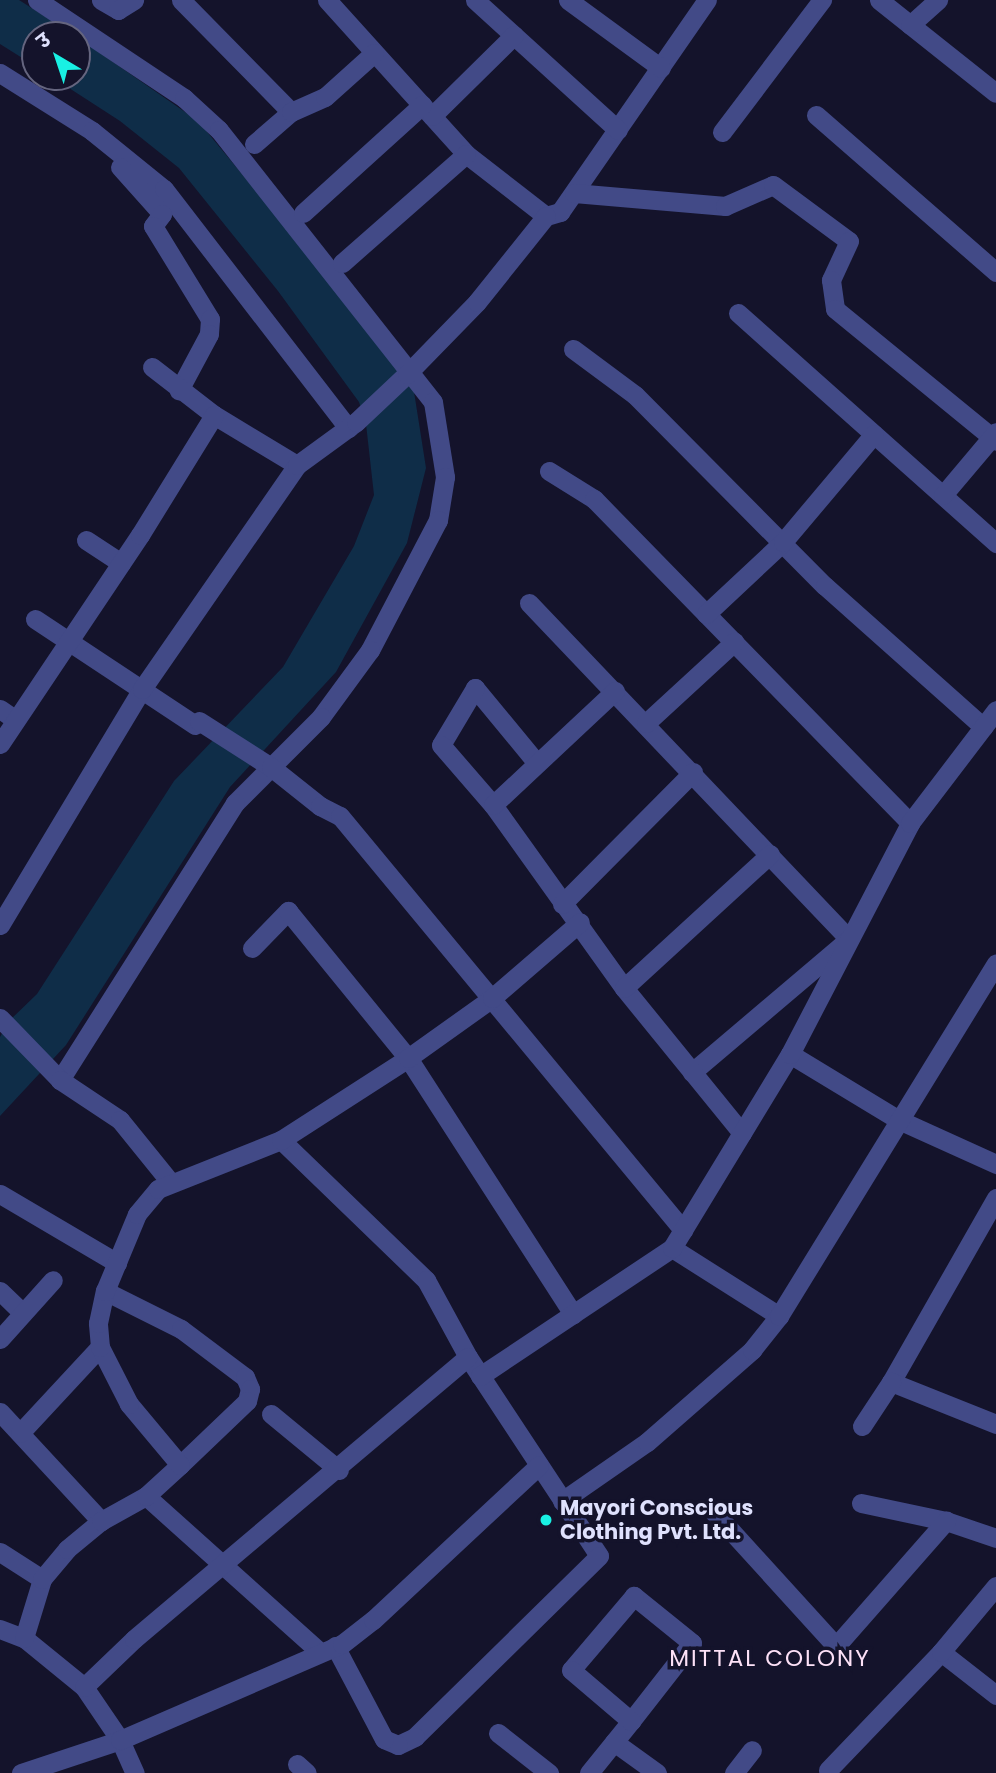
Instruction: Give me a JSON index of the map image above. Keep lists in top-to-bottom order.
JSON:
{
  "districts": ["MITTAL COLONY"],
  "places": ["Mayori Conscious Clothing Pvt. Ltd."],
  "north": "top left"
}
